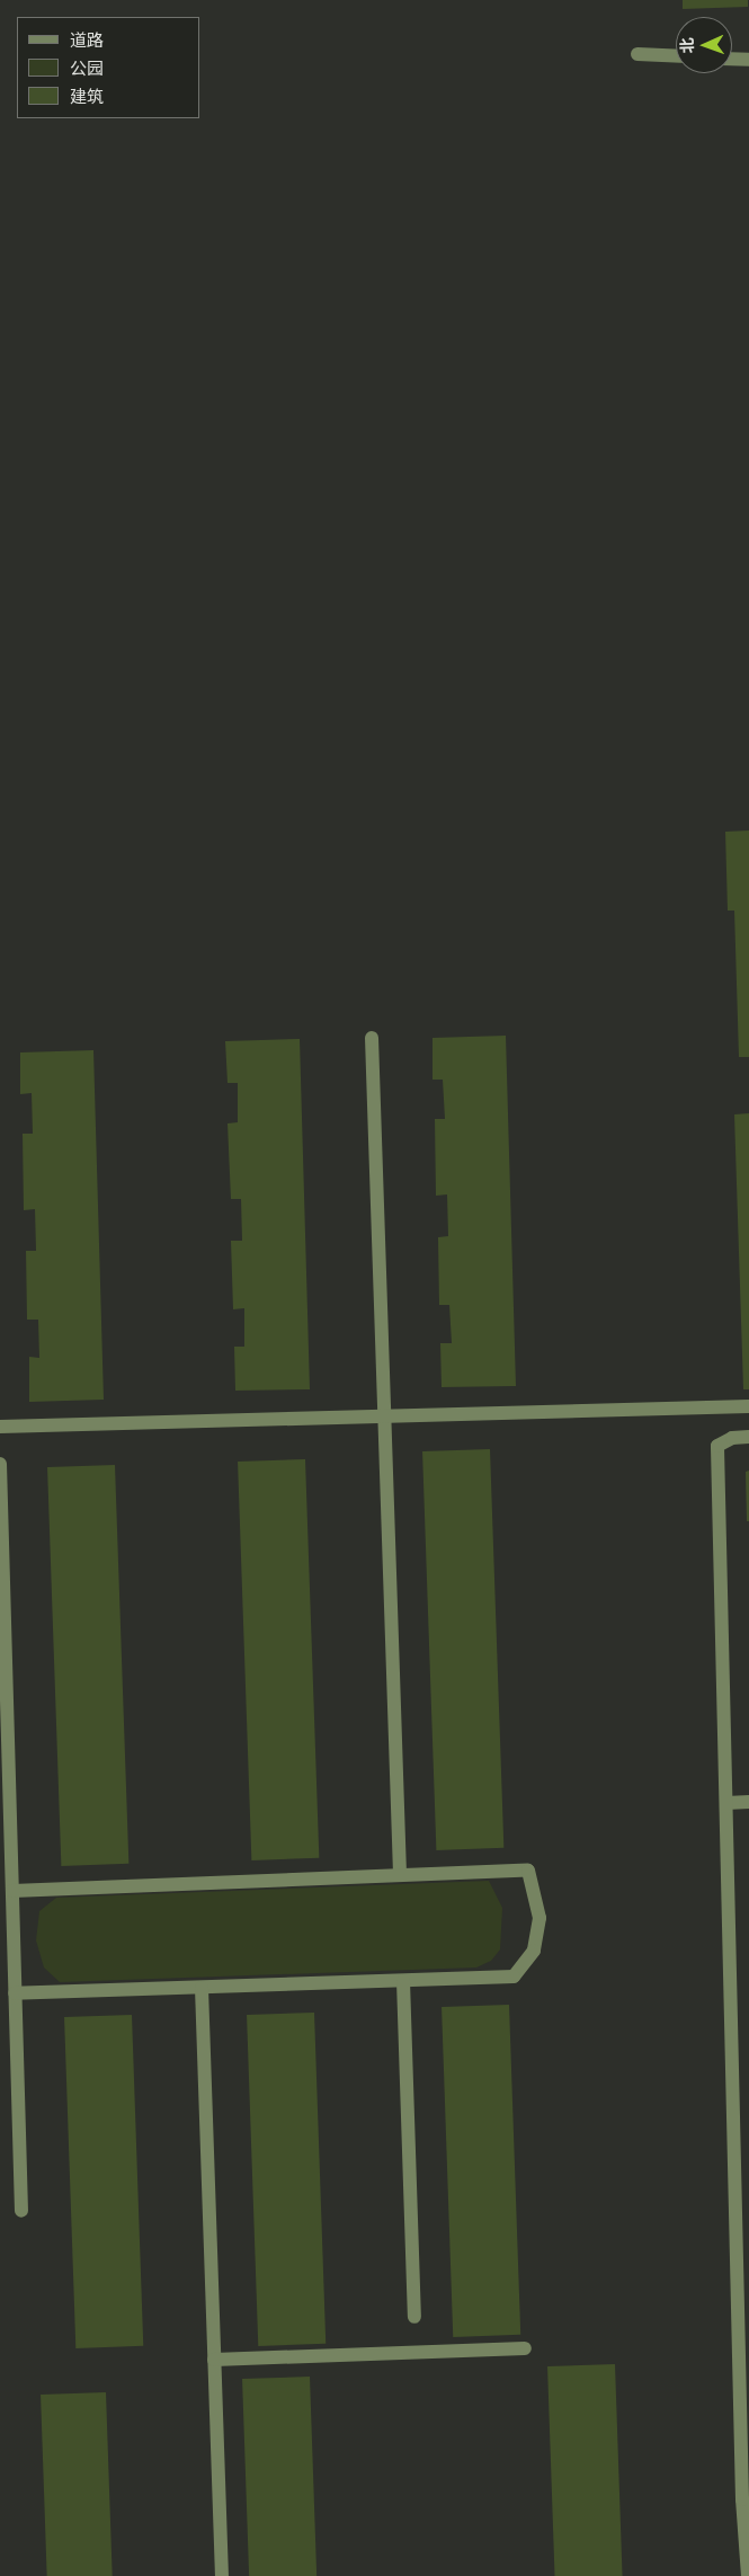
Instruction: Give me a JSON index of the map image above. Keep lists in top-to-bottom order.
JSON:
{
  "legend": ["道路", "公园", "建筑"],
  "north": "left"
}
